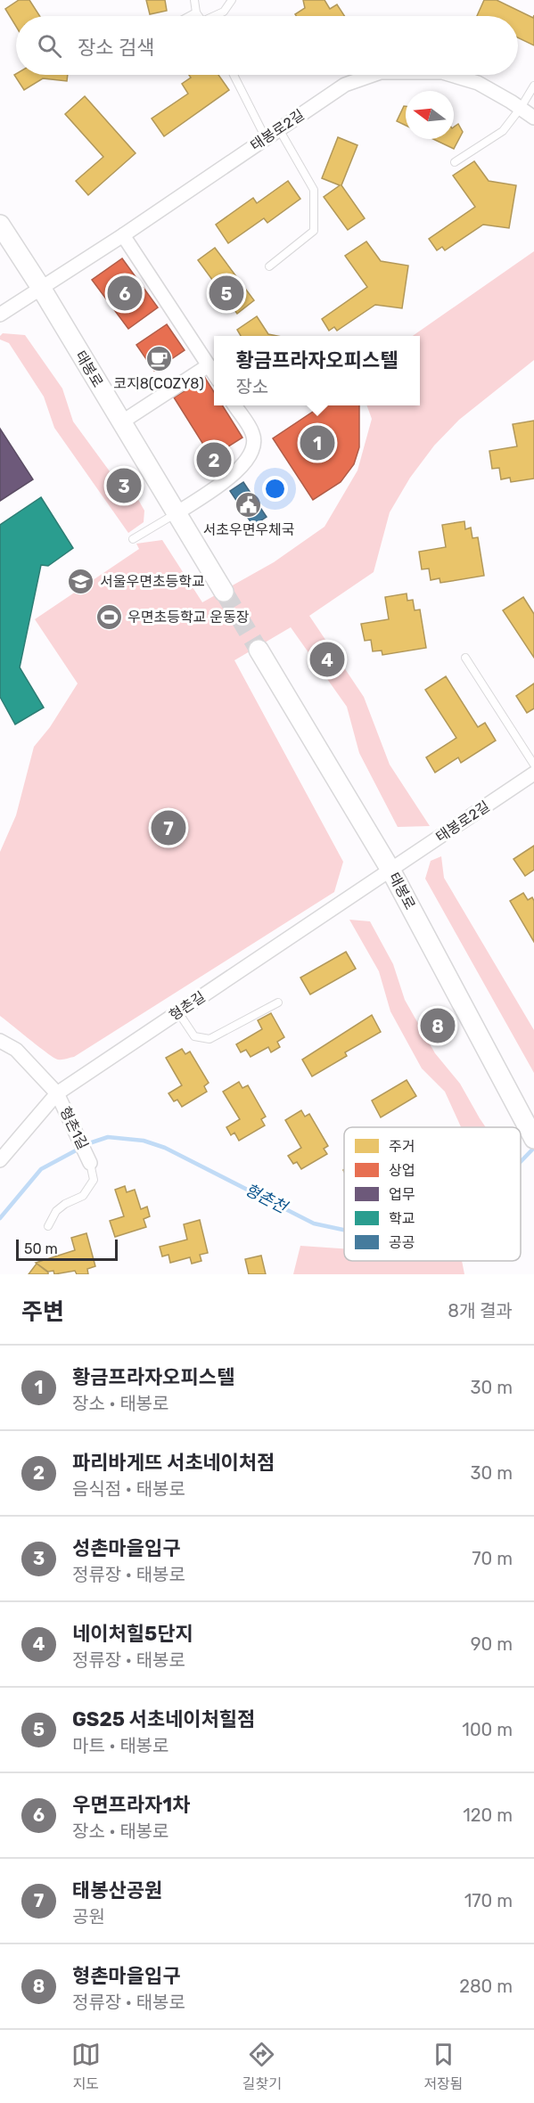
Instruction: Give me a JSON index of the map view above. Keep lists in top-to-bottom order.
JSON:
{
  "streets": {
    "street": [
      "태봉로2길",
      "태봉로",
      "형촌길",
      "형촌1길"
    ]
  },
  "crossings": [
    ["태봉로2길", "태봉로"],
    ["태봉로2길", "형촌길"],
    ["태봉로", "형촌길"],
    ["형촌길", "형촌1길"]
  ],
  "water": ["형촌천"],
  "places": {
    "cafe": ["코지8(COZY8)"],
    "public building": ["서초우면우체국"],
    "school or university": ["서울우면초등학교"],
    "sports": ["우면초등학교 운동장"]
  },
  "legend": [
    "주거",
    "상업",
    "업무",
    "학교",
    "공공"
  ],
  "scale_bar": "50 m",
  "north": "left",
  "page": {
    "search": "장소 검색",
    "pins": [
      "5",
      "6",
      "1",
      "2",
      "3",
      "4",
      "7",
      "8"
    ],
    "popup": ["황금프라자오피스텔", "장소"],
    "scale": "50 m",
    "heading": ["주변", "8개 결과"],
    "list": [
      {
        "mark": "1",
        "name": "황금프라자오피스텔",
        "note": "장소 · 태봉로",
        "value": "30 m"
      },
      {
        "mark": "2",
        "name": "파리바게뜨 서초네이처점",
        "note": "음식점 · 태봉로",
        "value": "30 m"
      },
      {
        "mark": "3",
        "name": "성촌마을입구",
        "note": "정류장 · 태봉로",
        "value": "70 m"
      },
      {
        "mark": "4",
        "name": "네이처힐5단지",
        "note": "정류장 · 태봉로",
        "value": "90 m"
      },
      {
        "mark": "5",
        "name": "GS25 서초네이처힐점",
        "note": "마트 · 태봉로",
        "value": "100 m"
      },
      {
        "mark": "6",
        "name": "우면프라자1차",
        "note": "장소 · 태봉로",
        "value": "120 m"
      },
      {
        "mark": "7",
        "name": "태봉산공원",
        "note": "공원",
        "value": "170 m"
      },
      {
        "mark": "8",
        "name": "형촌마을입구",
        "note": "정류장 · 태봉로",
        "value": "280 m"
      }
    ],
    "nav": ["지도", "길찾기", "저장됨"]
  }
}
